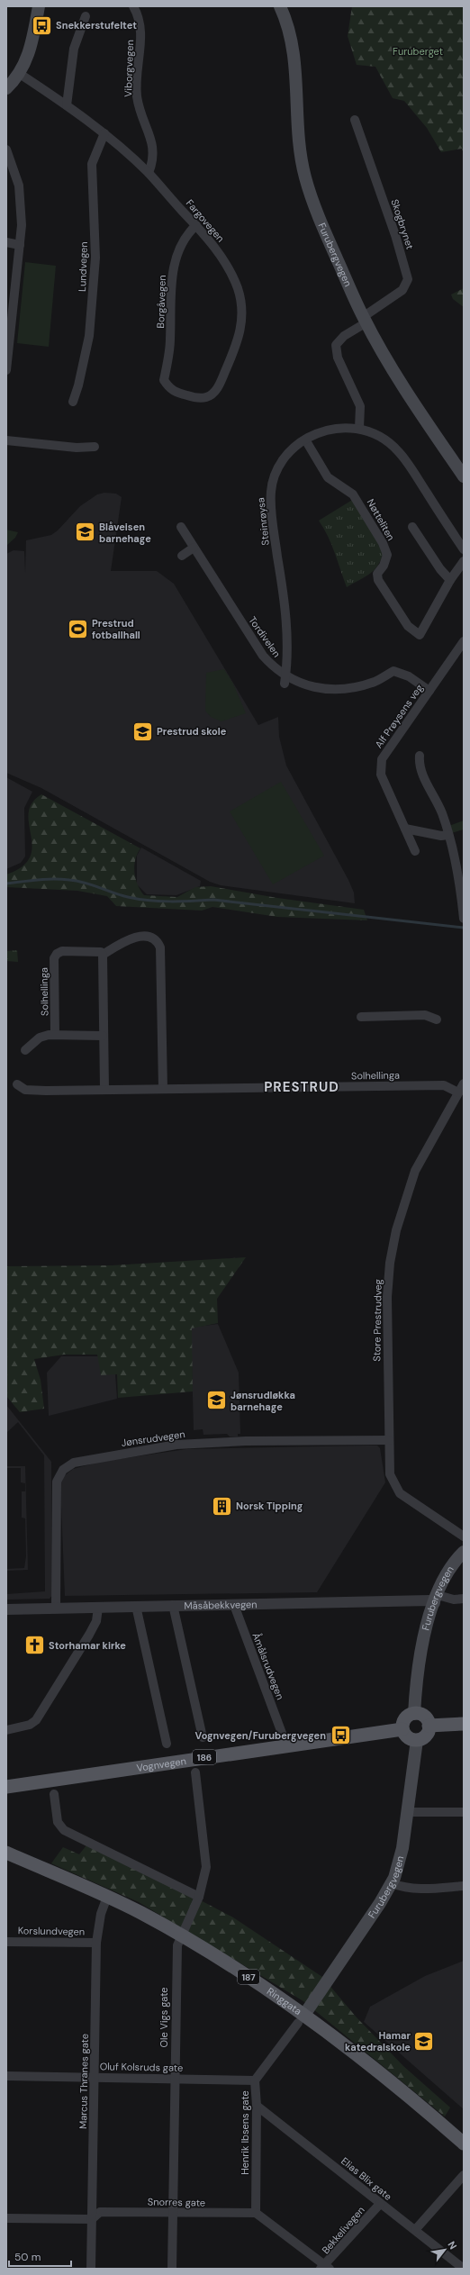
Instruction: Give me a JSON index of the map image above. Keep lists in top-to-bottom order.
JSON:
{
  "streets": {
    "main road": [
      "Furubergvegen",
      "186",
      "Vognvegen",
      "187",
      "Ringgata"
    ],
    "street": [
      "Viborgvegen",
      "Fargovegen",
      "Skogbrynet",
      "Lundvegen",
      "Borgåvegen",
      "Nøtteliten",
      "Steinrøysa",
      "Tordivelen",
      "Alf Prøysens veg",
      "Solhellinga",
      "Store Prestrudveg",
      "Jønsrudvegen",
      "Måsåbekkvegen",
      "Åmålsrudvegen",
      "Korslundvegen",
      "Ole Vigs gate",
      "Oluf Kolsruds gate",
      "Marcus Thranes gate",
      "Henrik Ibsens gate",
      "Elias Blix gate",
      "Snorres gate",
      "Bekkelivegen"
    ]
  },
  "crossings": [
    ["Viborgvegen", "Fargovegen"],
    ["Fargovegen", "Lundvegen"],
    ["Fargovegen", "Borgåvegen"],
    ["Skogbrynet", "Furubergvegen"],
    ["Skogbrynet", "Steinrøysa"],
    ["Furubergvegen", "Måsåbekkvegen"],
    ["Furubergvegen", "Vognvegen"],
    ["Furubergvegen", "Ringgata"],
    ["Furubergvegen", "Henrik Ibsens gate"],
    ["Nøtteliten", "Steinrøysa"],
    ["Steinrøysa", "Tordivelen"],
    ["Tordivelen", "Alf Prøysens veg"],
    ["Solhellinga", "Store Prestrudveg"],
    ["Store Prestrudveg", "Jønsrudvegen"],
    ["Jønsrudvegen", "Måsåbekkvegen"],
    ["Måsåbekkvegen", "Åmålsrudvegen"],
    ["Korslundvegen", "Marcus Thranes gate"],
    ["Ringgata", "Ole Vigs gate"],
    ["Ringgata", "Marcus Thranes gate"],
    ["Ringgata", "Henrik Ibsens gate"],
    ["Ole Vigs gate", "Oluf Kolsruds gate"],
    ["Ole Vigs gate", "Snorres gate"],
    ["Oluf Kolsruds gate", "Marcus Thranes gate"],
    ["Oluf Kolsruds gate", "Henrik Ibsens gate"],
    ["Marcus Thranes gate", "Snorres gate"],
    ["Henrik Ibsens gate", "Elias Blix gate"],
    ["Henrik Ibsens gate", "Snorres gate"],
    ["Elias Blix gate", "Bekkelivegen"]
  ],
  "districts": ["PRESTRUD"],
  "parks": ["Furuberget"],
  "places": {
    "bus stop": ["Snekkerstufeltet", "Vognvegen/Furubergvegen"],
    "school or university": [
      "Blåveisen barnehage",
      "Prestrud skole",
      "Jønsrudløkka barnehage",
      "Hamar katedralskole"
    ],
    "sports": ["Prestrud fotballhall"],
    "building": ["Norsk Tipping"],
    "church": ["Storhamar kirke"]
  },
  "scale_bar": "50 m",
  "north": "top right"
}
